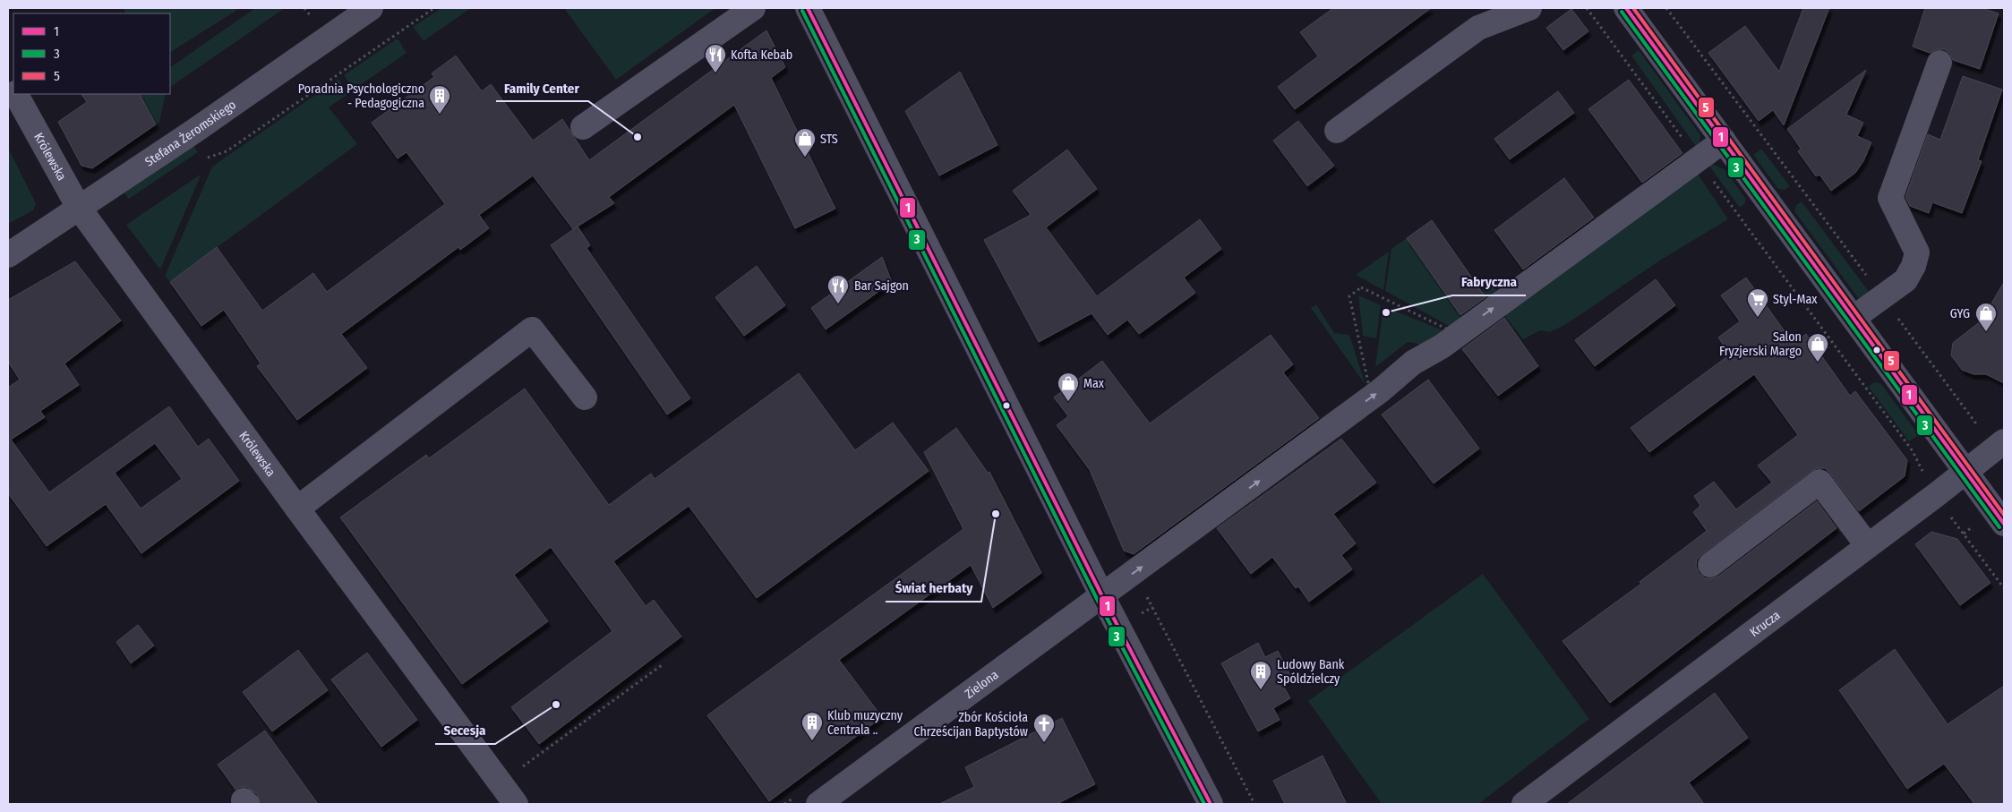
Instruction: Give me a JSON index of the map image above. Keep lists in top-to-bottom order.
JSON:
{
  "streets": {
    "street": [
      "Stefana Żeromskiego",
      "Królewska",
      "Krucza",
      "Zielona"
    ]
  },
  "crossings": [
    ["Stefana Żeromskiego", "Królewska"]
  ],
  "one_way": ["Zielona"],
  "places": {
    "restaurant": ["Kofta Kebab", "Bar Sajgon"],
    "building": ["Poradnia Psychologiczno - Pedagogiczna", "Ludowy Bank Spóldzielczy", "Klub muzyczny Centrala .."],
    "other": [
      "Family Center",
      "Fabryczna",
      "Świat herbaty",
      "Secesja"
    ],
    "shop": [
      "STS",
      "GYG",
      "Salon Fryzjerski Margo",
      "Max"
    ],
    "supermarket": ["Styl-Max"],
    "church": ["Zbór Kościoła Chrześcijan Baptystów"]
  },
  "lines": ["transit line 1", "transit line 5", "transit line 3"],
  "legend": ["1", "3", "5"]
}
